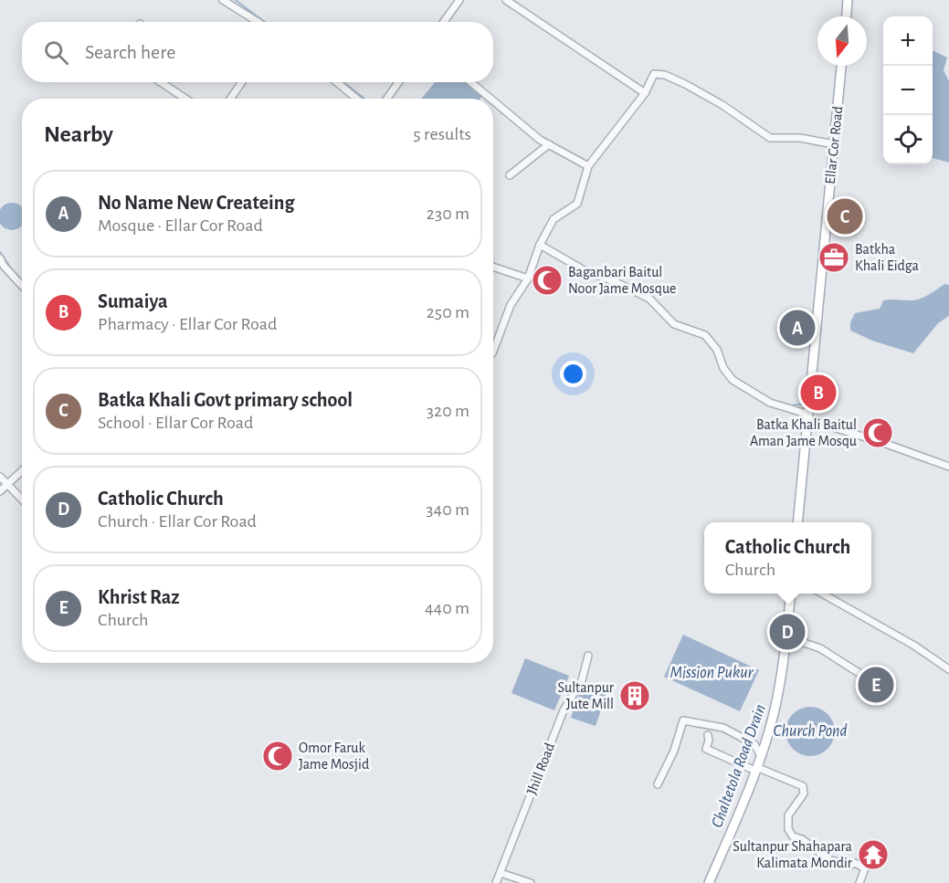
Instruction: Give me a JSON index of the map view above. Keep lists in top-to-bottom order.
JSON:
{
  "streets": {
    "main road": ["Ellar Cor Road"],
    "street": ["Jhill Road"]
  },
  "water": ["Mission Pukur", "Church Pond", "Chaltetola Road Drain"],
  "places": {
    "office": ["Batkha Khali Eidga"],
    "mosque": ["Baganbari Baitul Noor Jame Mosque", "Batka Khali Baitul Aman Jame Mosqu", "Omor Faruk Jame Mosjid"],
    "building": ["Sultanpur Jute Mill"],
    "temple": ["Sultanpur Shahapara Kalimata Mondir"]
  },
  "north": "bottom",
  "page": {
    "map_buttons": ["+", "−"],
    "search": "Search here",
    "heading": ["Nearby", "5 results"],
    "list": [
      {
        "mark": "A",
        "name": "No Name New Createing",
        "note": "Mosque · Ellar Cor Road",
        "value": "230 m"
      },
      {
        "mark": "B",
        "name": "Sumaiya",
        "note": "Pharmacy · Ellar Cor Road",
        "value": "250 m"
      },
      {
        "mark": "C",
        "name": "Batka Khali Govt primary school",
        "note": "School · Ellar Cor Road",
        "value": "320 m"
      },
      {
        "mark": "D",
        "name": "Catholic Church",
        "note": "Church · Ellar Cor Road",
        "value": "340 m"
      },
      {
        "mark": "E",
        "name": "Khrist Raz",
        "note": "Church",
        "value": "440 m"
      }
    ],
    "pins": [
      "C",
      "A",
      "B",
      "D",
      "E"
    ],
    "popup": ["Catholic Church", "Church"]
  }
}
